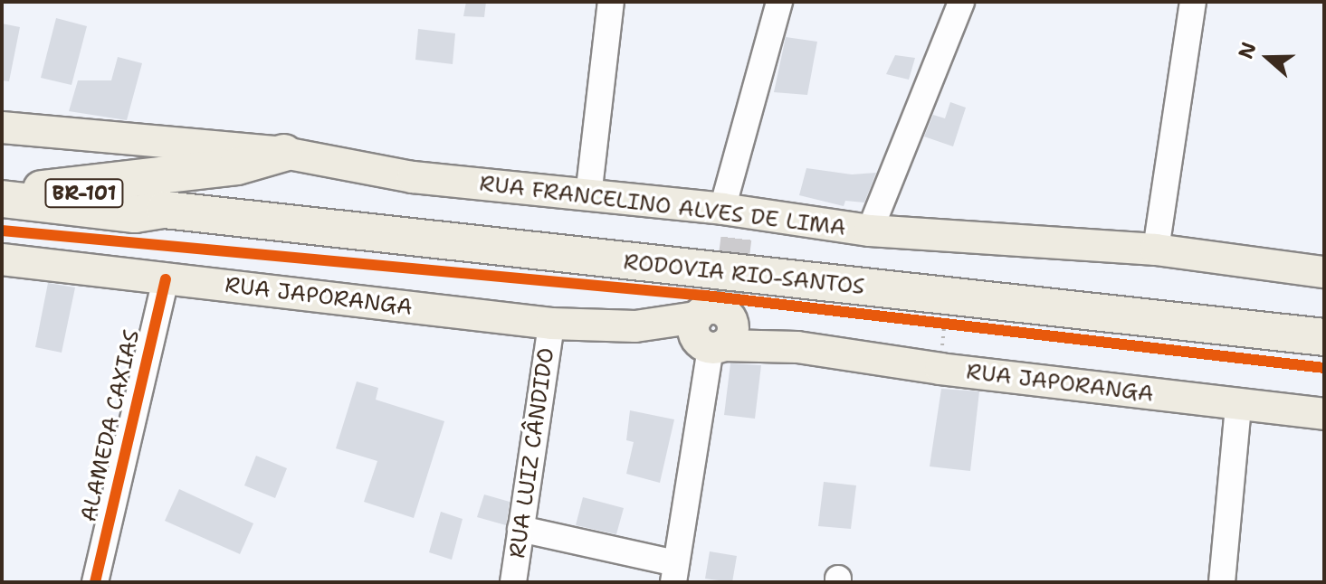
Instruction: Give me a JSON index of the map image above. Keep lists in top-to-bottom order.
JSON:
{
  "streets": {
    "highway": ["BR-101", "RODOVIA RIO-SANTOS"],
    "main road": ["RUA FRANCELINO ALVES DE LIMA", "RUA JAPORANGA"],
    "street": ["ALAMEDA CAXIAS", "RUA LUIZ CÂNDIDO"]
  },
  "crossings": [
    ["RUA JAPORANGA", "ALAMEDA CAXIAS"],
    ["RUA JAPORANGA", "RUA LUIZ CÂNDIDO"]
  ],
  "north": "left"
}
